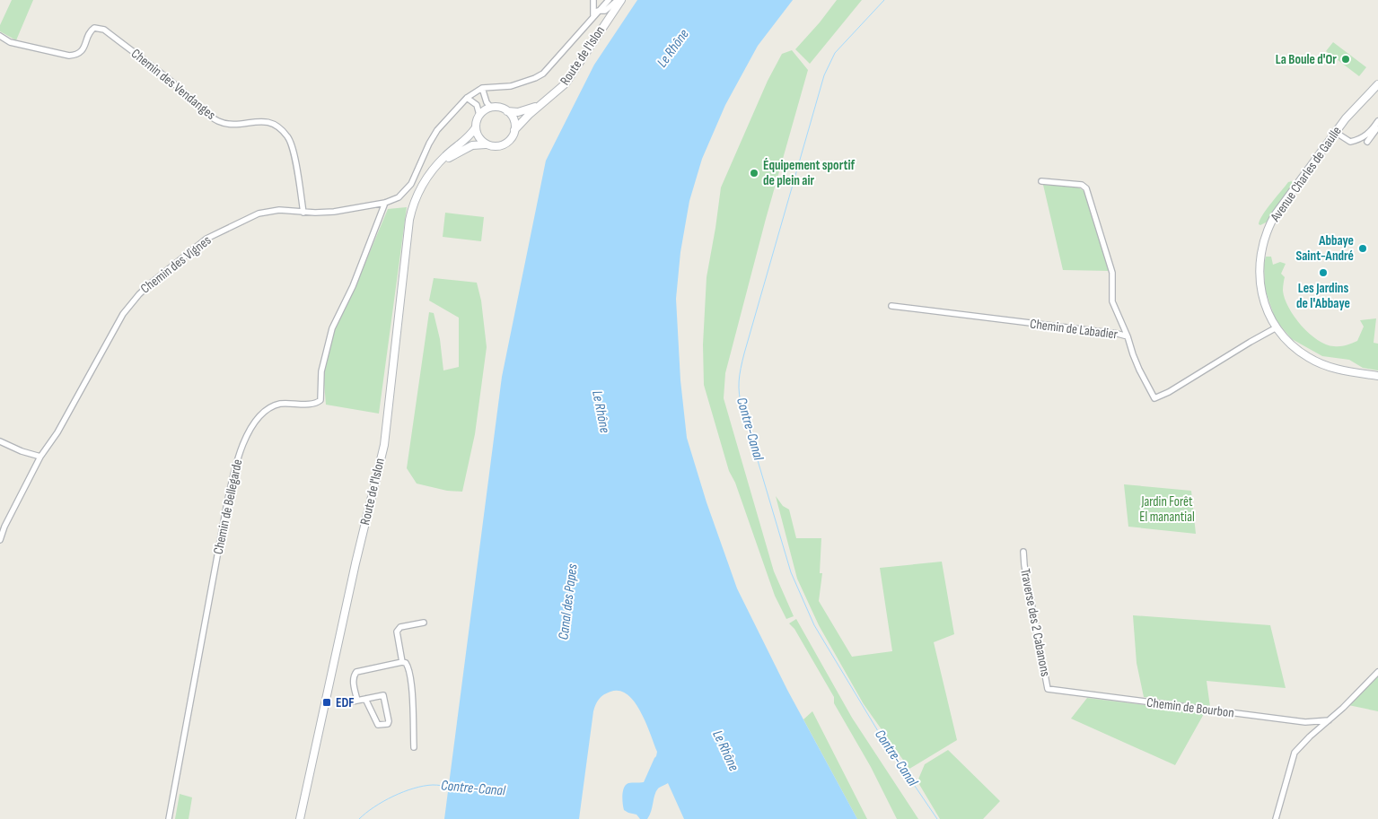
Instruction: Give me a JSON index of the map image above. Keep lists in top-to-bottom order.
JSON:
{
  "streets": {
    "street": [
      "Route de l'Islon",
      "Chemin des Vendanges",
      "Avenue Charles de Gaulle",
      "Chemin des Vignes",
      "Chemin de Labadier",
      "Chemin de Bellegarde",
      "Traverse des 2 Cabanons",
      "Chemin de Bourbon"
    ]
  },
  "crossings": [
    ["Chemin des Vendanges", "Chemin des Vignes"],
    ["Avenue Charles de Gaulle", "Chemin de Labadier"],
    ["Chemin des Vignes", "Chemin de Bellegarde"],
    ["Traverse des 2 Cabanons", "Chemin de Bourbon"]
  ],
  "water": ["Le Rhône", "Contre-Canal", "Canal des Papes"],
  "parks": ["Jardin Forêt El manantial"],
  "places": {
    "other": [
      "La Boule d'Or",
      "Équipement sportif de plein air",
      "Abbaye Saint-André",
      "Les Jardins de l'Abbaye"
    ],
    "transit": ["EDF"]
  }
}
